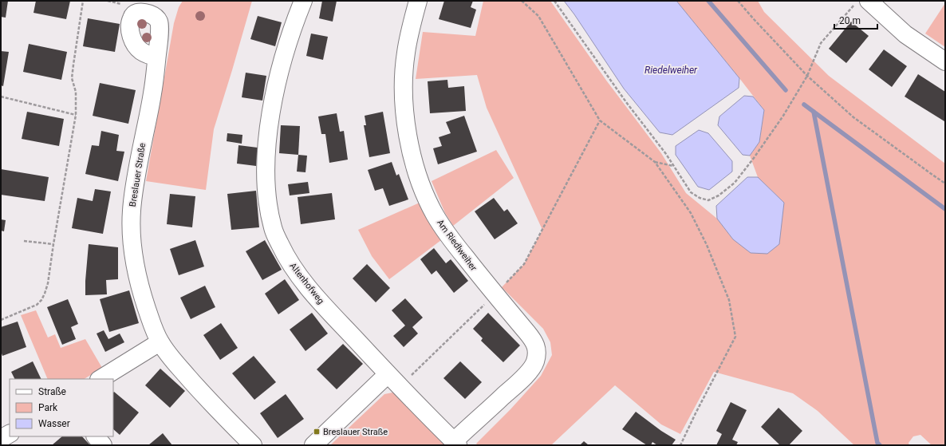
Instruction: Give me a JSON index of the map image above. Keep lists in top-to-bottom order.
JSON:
{
  "streets": {
    "street": ["Breslauer Straße", "Am Riedlweiher", "Altenhofweg"]
  },
  "crossings": [
    ["Am Riedlweiher", "Altenhofweg"]
  ],
  "water": ["Riedelweiher"],
  "places": {
    "transit": ["Breslauer Straße"]
  },
  "legend": ["Straße", "Park", "Wasser"],
  "scale_bar": "20 m"
}
